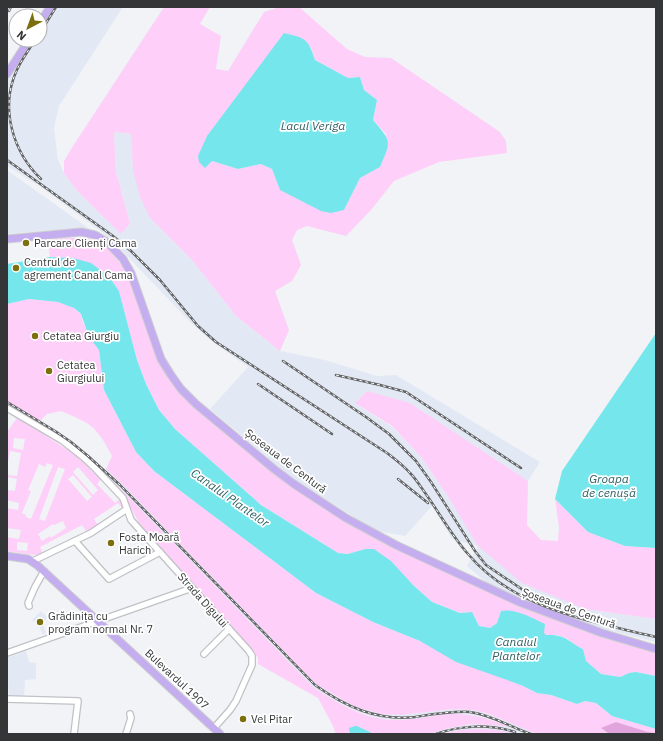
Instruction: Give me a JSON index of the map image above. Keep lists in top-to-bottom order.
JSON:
{
  "streets": {
    "main road": ["Șoseaua de Centură", "Bulevardul 1907"],
    "street": ["Strada Digului"]
  },
  "crossings": [
    ["Strada Digului", "Bulevardul 1907"]
  ],
  "water": ["Lacul Veriga", "Groapa de cenușă", "Canalul Plantelor"],
  "places": [
    "Parcare Clienți Cama",
    "Centrul de agrement Canal Cama",
    "Cetatea Giurgiu",
    "Cetatea Giurgiului",
    "Fosta Moară Harich",
    "Grădinița cu program normal Nr. 7",
    "Vel Pitar"
  ],
  "north": "bottom left"
}
